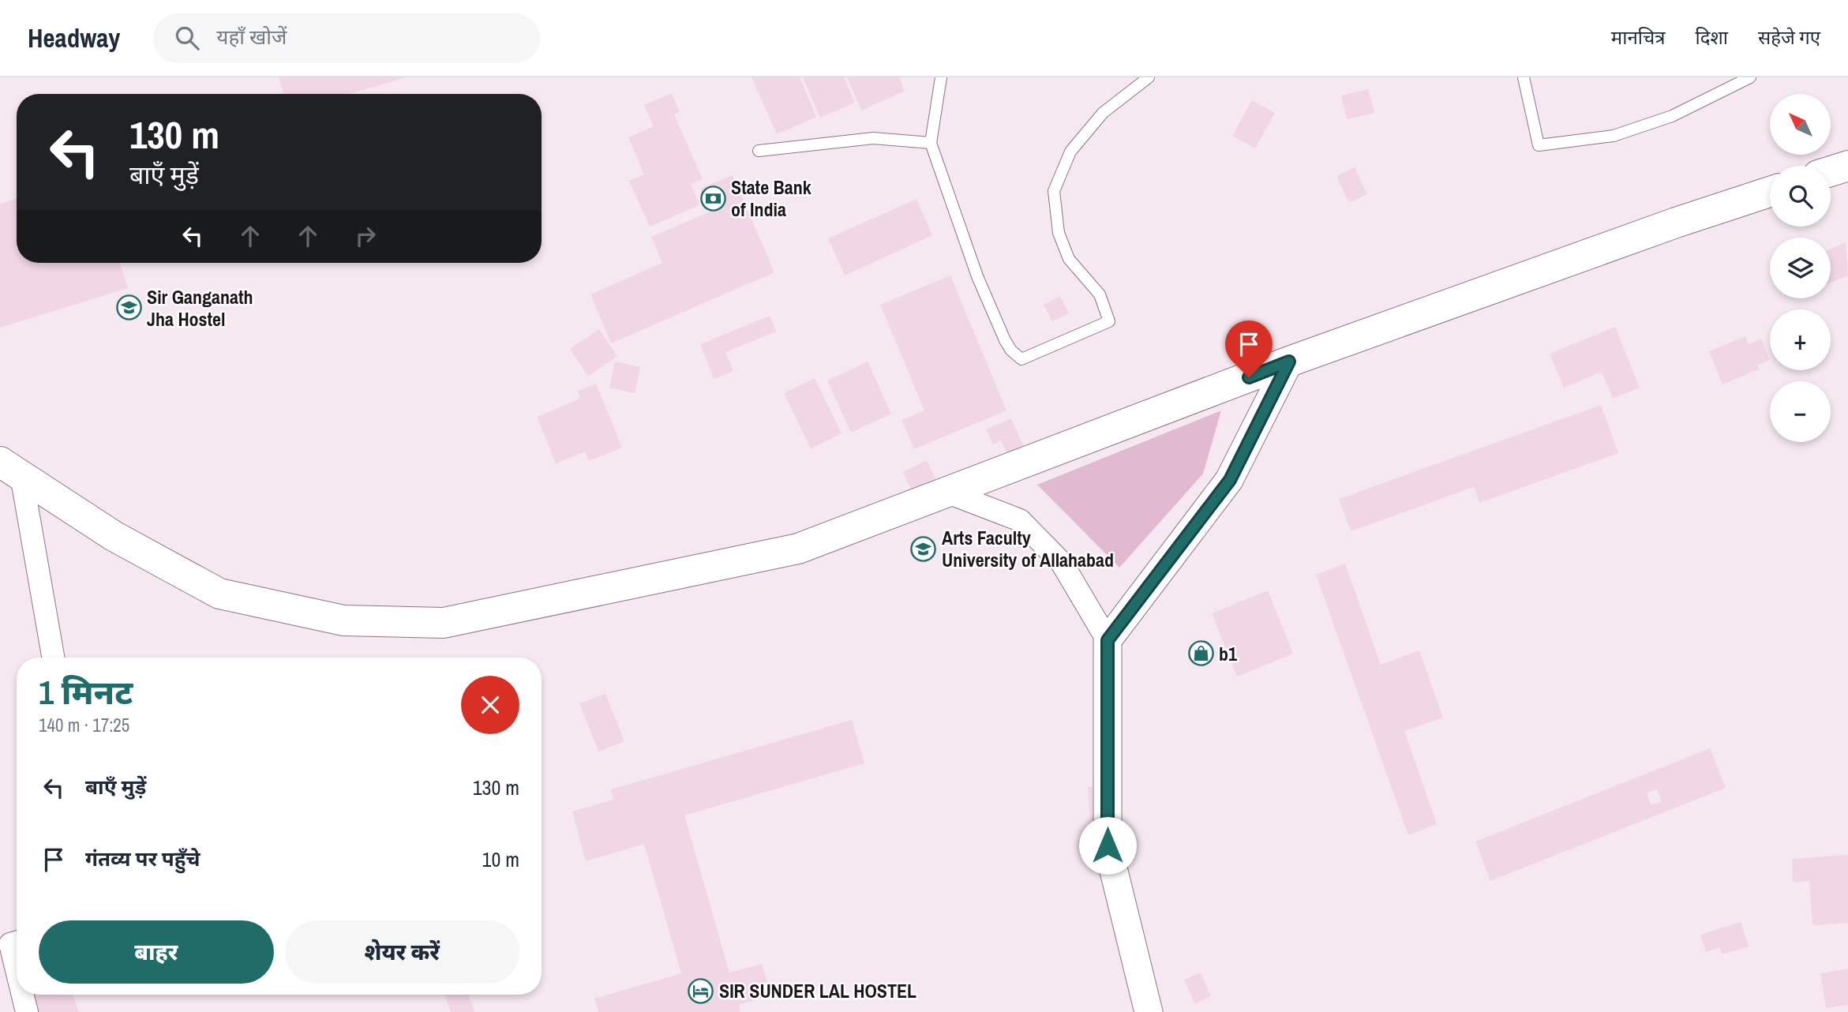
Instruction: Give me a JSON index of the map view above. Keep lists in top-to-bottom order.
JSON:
{
  "places": {
    "bank": ["State Bank of India"],
    "school or university": ["Sir Ganganath Jha Hostel", "Arts Faculty University of Allahabad"],
    "shop": ["b1"],
    "hotel": ["SIR SUNDER LAL HOSTEL"]
  },
  "north": "top left",
  "page": {
    "header": "Headway",
    "search": "यहाँ खोजें",
    "nav": ["मानचित्र", "दिशा", "सहेजे गए"],
    "map_buttons": ["+", "−"],
    "turn": ["130 m", "बाएँ मुड़ें"],
    "heading": ["1 मिनट", "140 m · 17:25"],
    "list": [
      {
        "name": "बाएँ मुड़ें",
        "value": "130 m"
      },
      {
        "name": "गंतव्य पर पहुँचे",
        "value": "10 m"
      }
    ],
    "buttons": ["बाहर", "शेयर करें"]
  }
}
